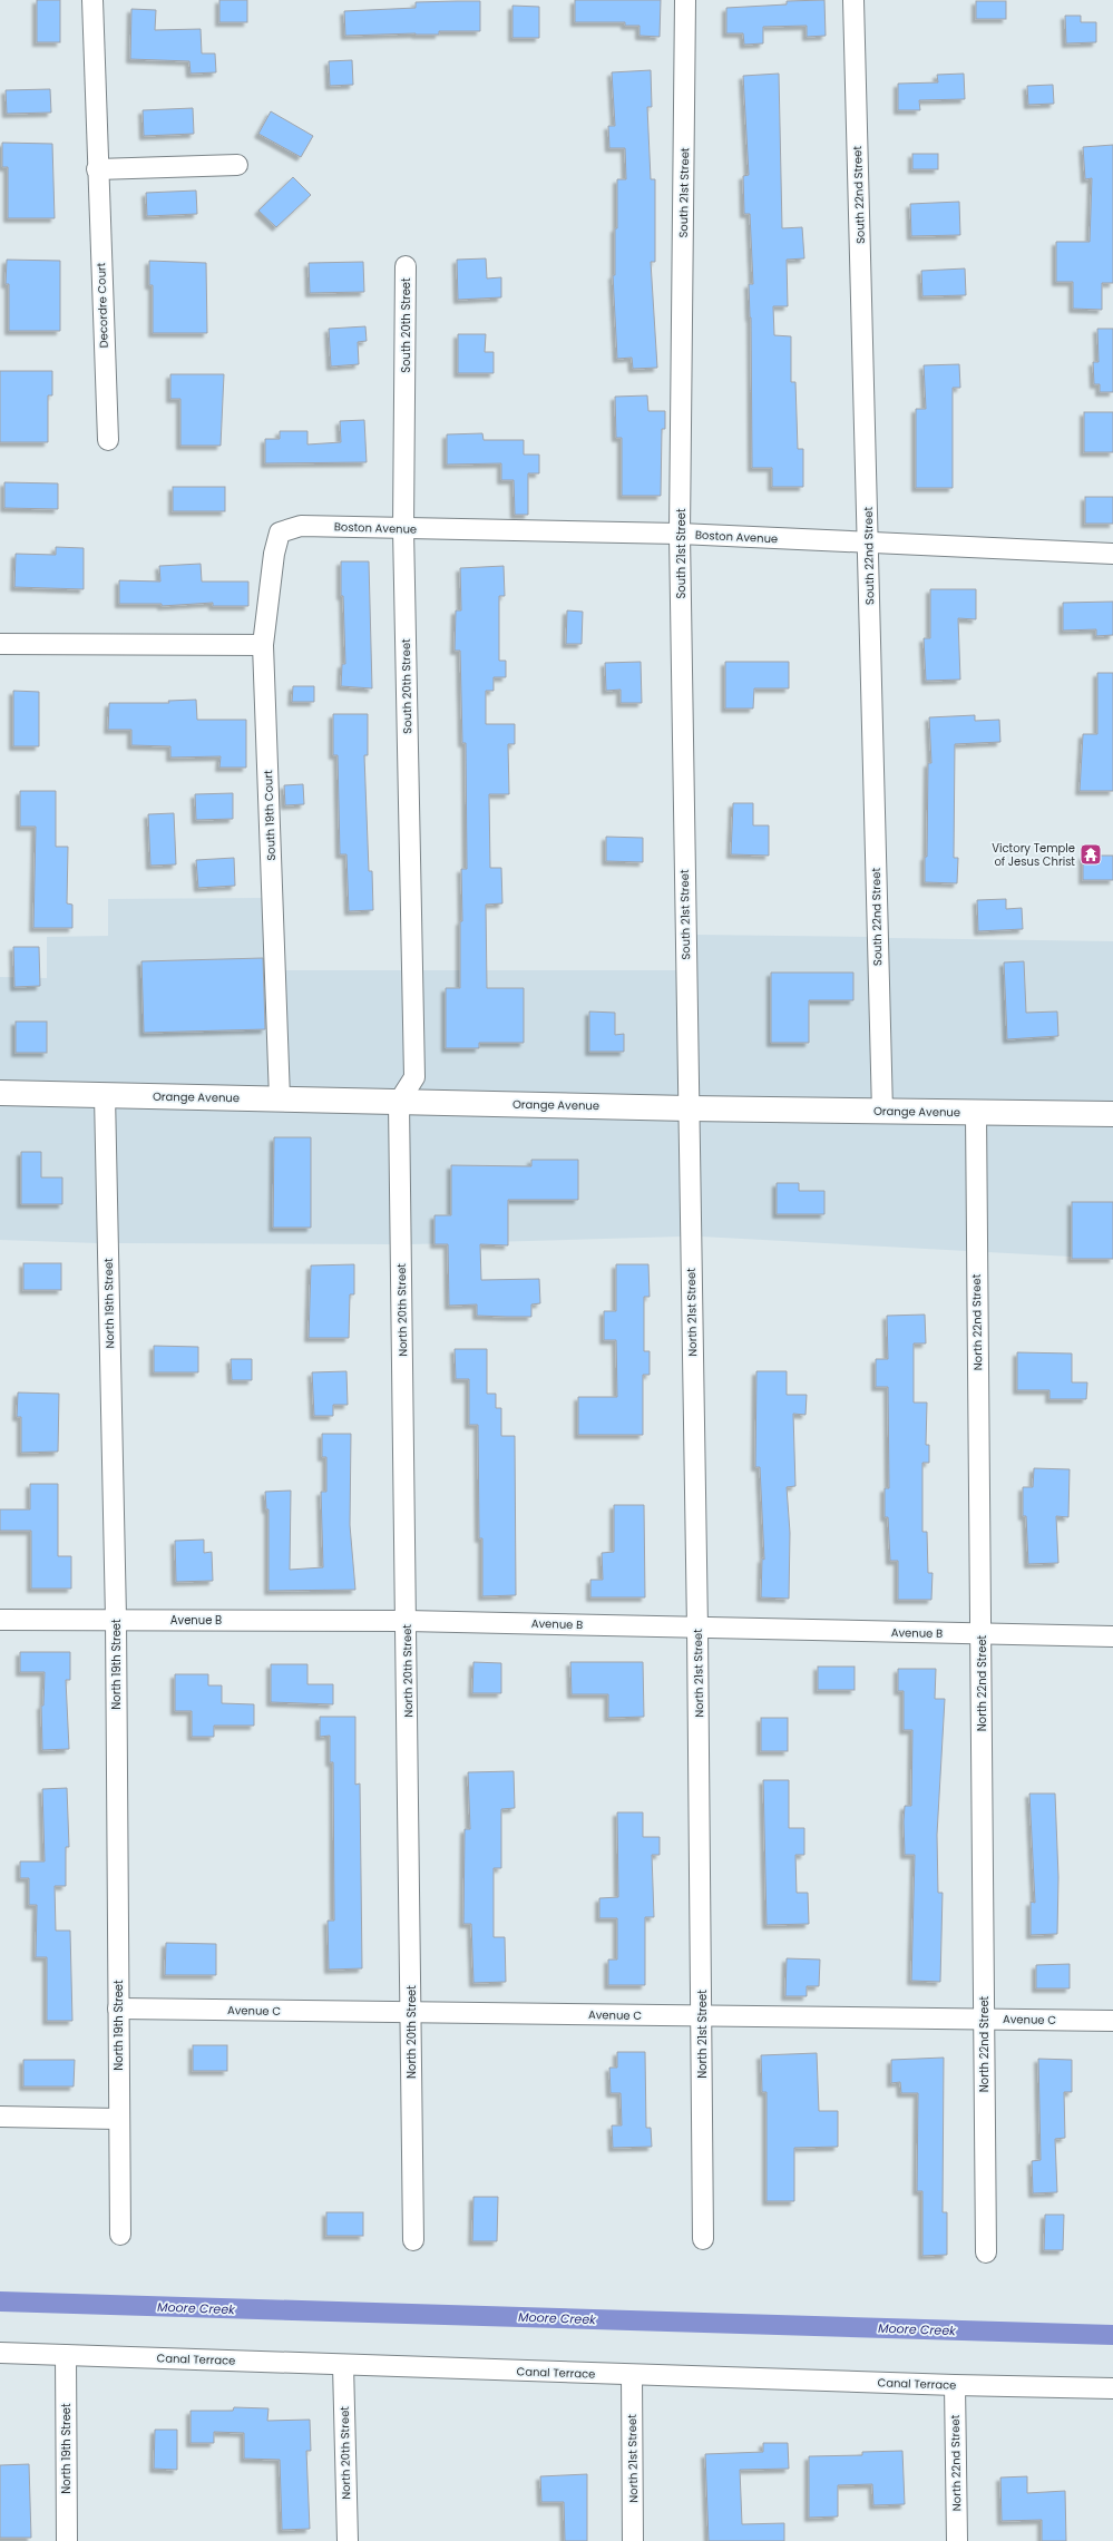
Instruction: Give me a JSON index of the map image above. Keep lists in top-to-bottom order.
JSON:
{
  "streets": {
    "main road": ["Orange Avenue"],
    "street": [
      "South 21st Street",
      "South 22nd Street",
      "Decordre Court",
      "South 20th Street",
      "Boston Avenue",
      "South 19th Court",
      "North 19th Street",
      "North 20th Street",
      "North 21st Street",
      "North 22nd Street",
      "Avenue B",
      "Avenue C",
      "Canal Terrace"
    ]
  },
  "crossings": [
    ["South 21st Street", "Boston Avenue"],
    ["South 21st Street", "Orange Avenue"],
    ["South 21st Street", "North 21st Street"],
    ["South 22nd Street", "Boston Avenue"],
    ["South 22nd Street", "Orange Avenue"],
    ["South 20th Street", "Boston Avenue"],
    ["South 20th Street", "Orange Avenue"],
    ["South 20th Street", "North 20th Street"],
    ["Boston Avenue", "South 19th Court"],
    ["South 19th Court", "Orange Avenue"],
    ["Orange Avenue", "North 19th Street"],
    ["Orange Avenue", "North 20th Street"],
    ["Orange Avenue", "North 21st Street"],
    ["Orange Avenue", "North 22nd Street"],
    ["North 19th Street", "Avenue B"],
    ["North 19th Street", "Avenue C"],
    ["North 19th Street", "Canal Terrace"],
    ["North 20th Street", "Avenue B"],
    ["North 20th Street", "Avenue C"],
    ["North 20th Street", "Canal Terrace"],
    ["North 21st Street", "Avenue B"],
    ["North 21st Street", "Avenue C"],
    ["North 21st Street", "Canal Terrace"],
    ["North 22nd Street", "Avenue B"],
    ["North 22nd Street", "Avenue C"],
    ["North 22nd Street", "Canal Terrace"]
  ],
  "water": ["Moore Creek"],
  "places": {
    "temple": ["Victory Temple of Jesus Christ"]
  }
}
